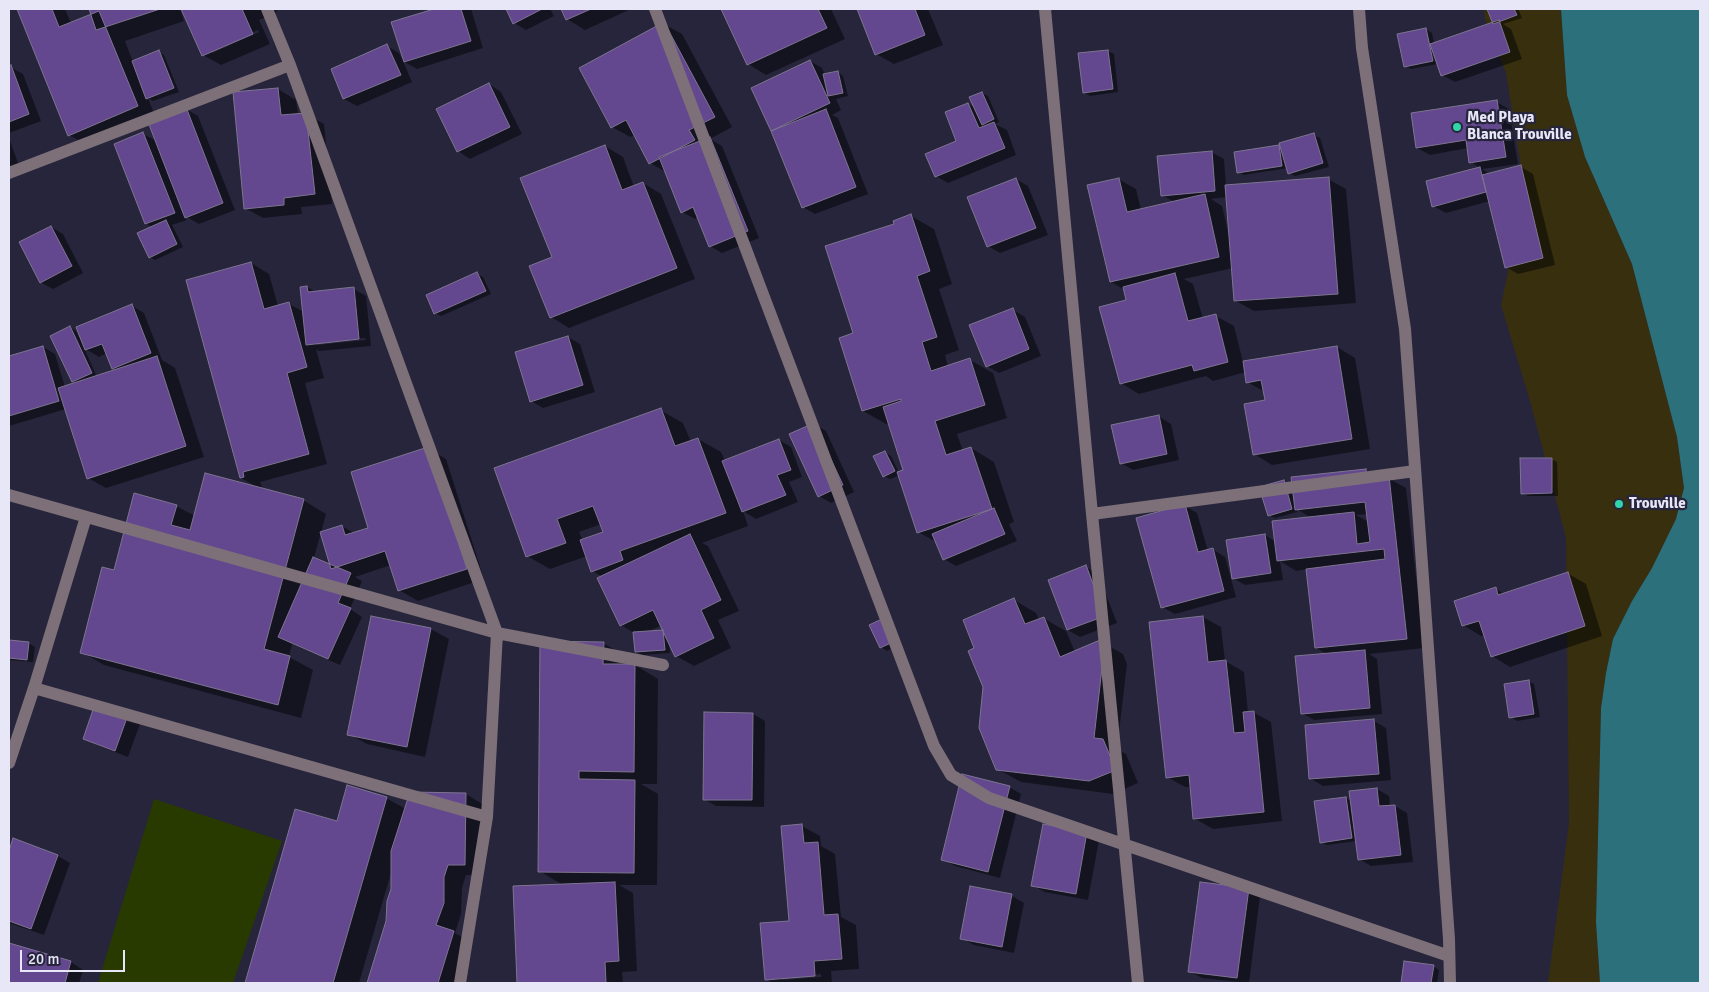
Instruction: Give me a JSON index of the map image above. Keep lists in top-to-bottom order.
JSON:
{
  "places": ["Med Playa Blanca Trouville", "Trouville"],
  "scale_bar": "20 m"
}
